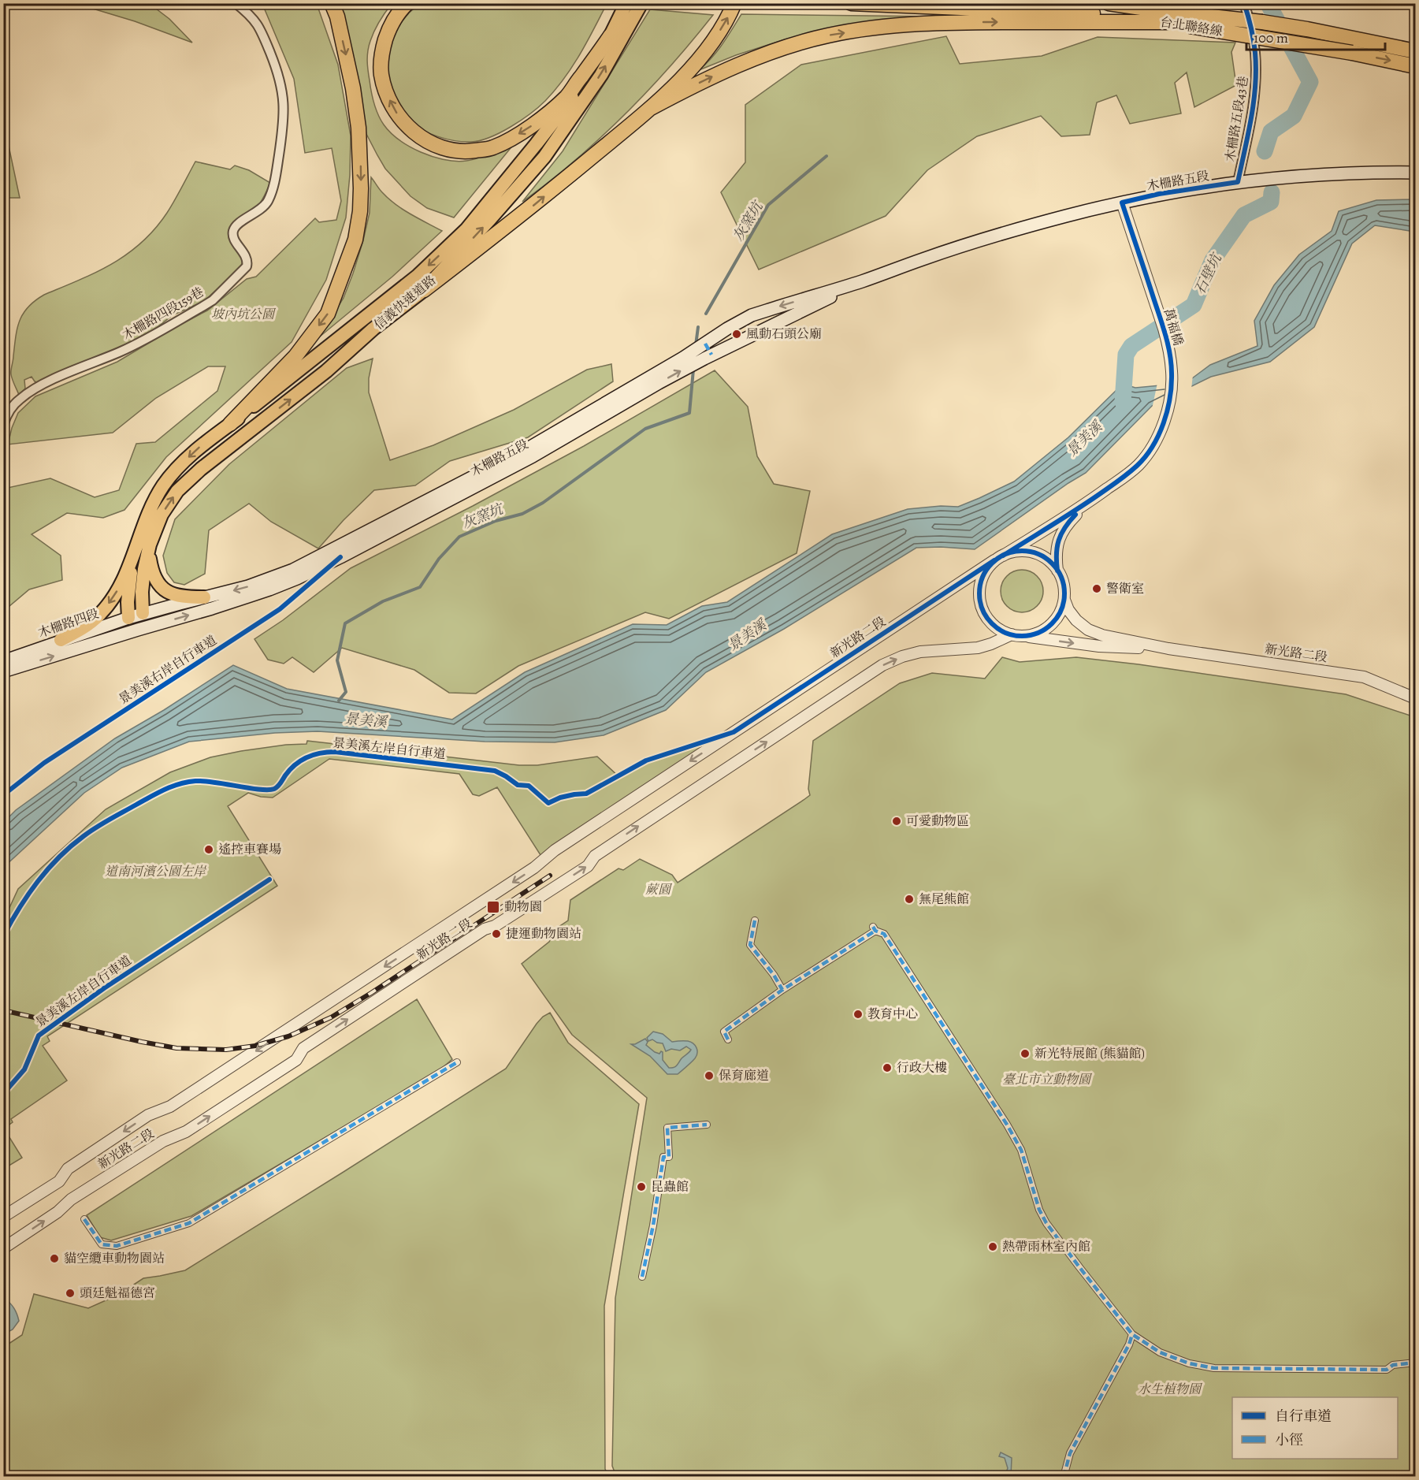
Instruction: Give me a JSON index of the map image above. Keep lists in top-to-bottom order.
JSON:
{
  "streets": {
    "highway": ["台北聯絡線", "信義快速道路"],
    "main road": ["木柵路五段", "木柵路四段"],
    "street": [
      "木柵路五段43巷",
      "木柵路四段159巷",
      "萬福橋",
      "新光路二段"
    ],
    "cycle path": ["景美溪右岸自行車道", "景美溪左岸自行車道"]
  },
  "crossings": [
    ["木柵路五段43巷", "木柵路五段"],
    ["木柵路五段", "萬福橋"],
    ["木柵路五段", "木柵路四段"],
    ["萬福橋", "新光路二段"]
  ],
  "water": ["灰窯坑", "石壁坑", "景美溪"],
  "parks": [
    "坡內坑公園",
    "道南河濱公園左岸",
    "蕨園",
    "臺北市立動物園",
    "水生植物園"
  ],
  "places": {
    "other": [
      "風動石頭公廟",
      "警衛室",
      "可愛動物區",
      "遙控車賽場",
      "無尾熊館",
      "捷運動物園站",
      "教育中心",
      "新光特展館 (熊貓館)",
      "行政大樓",
      "保育廊道",
      "昆蟲館",
      "熱帶雨林室內館",
      "貓空纜車動物園站",
      "頭廷魁福德宮"
    ],
    "transit": ["動物園"]
  },
  "legend": ["自行車道", "小徑"],
  "scale_bar": "100 m"
}
